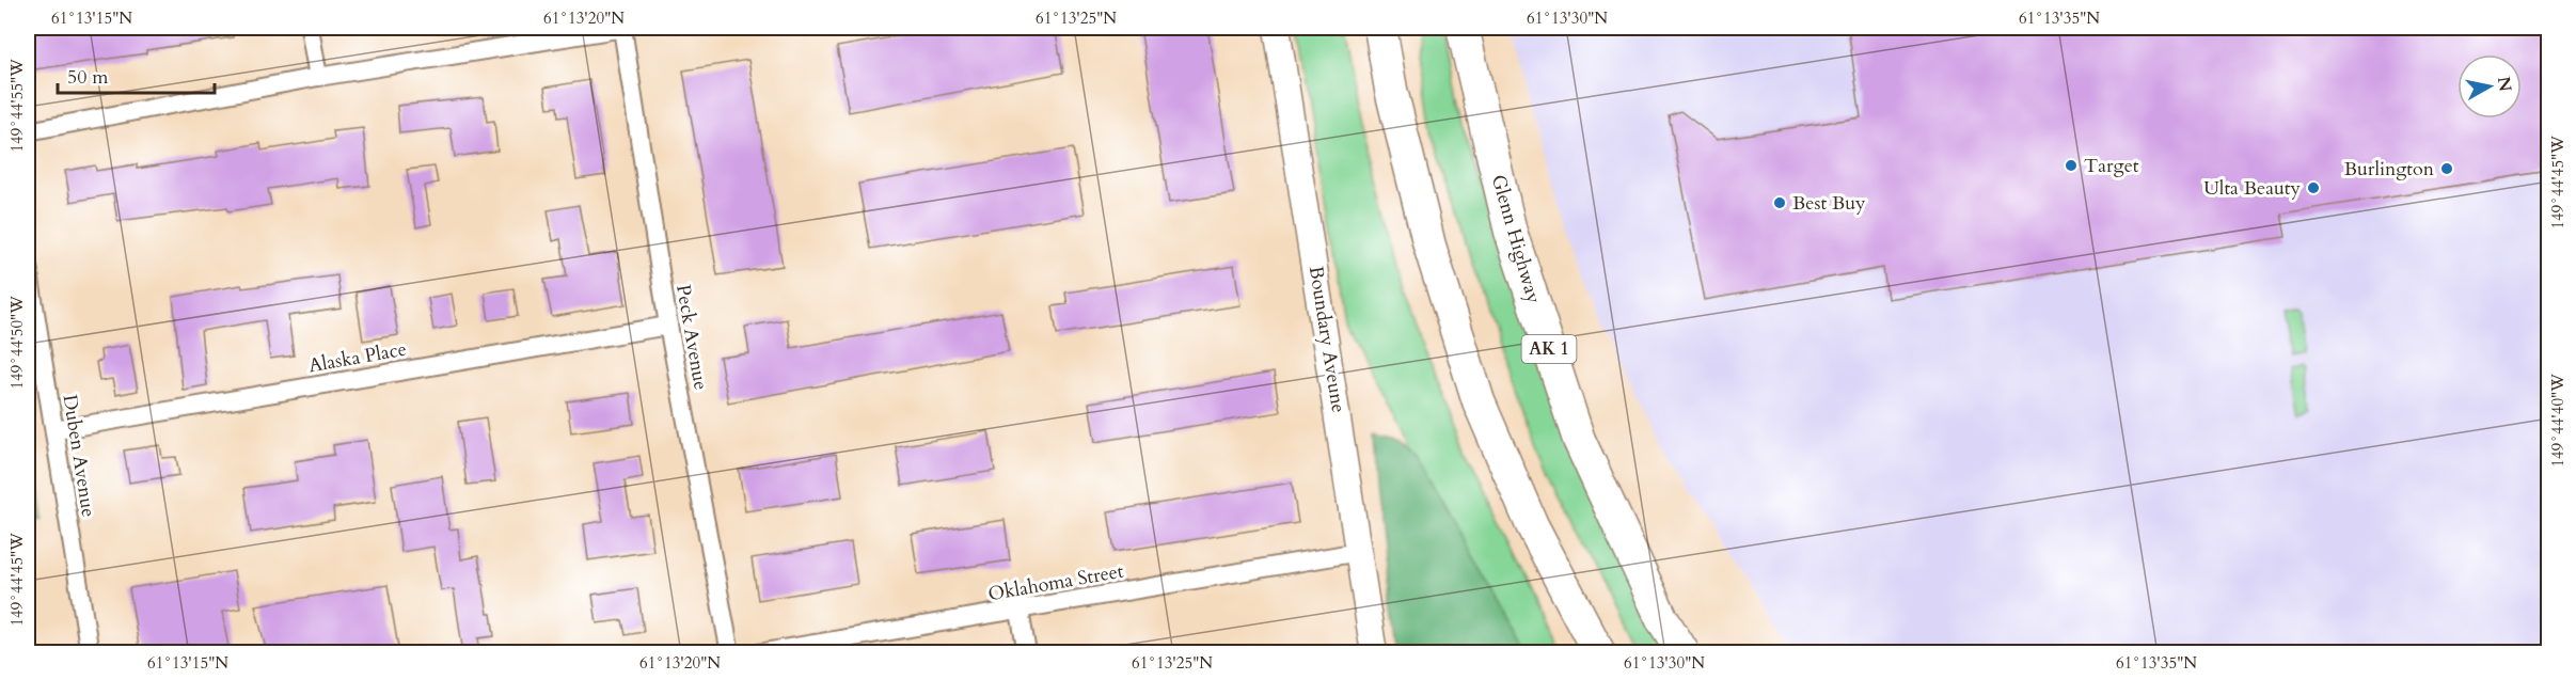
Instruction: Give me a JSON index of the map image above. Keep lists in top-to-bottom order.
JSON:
{
  "streets": {
    "highway": ["Glenn Highway", "AK 1"],
    "street": [
      "Peck Avenue",
      "Boundary Aveune",
      "Alaska Place",
      "Duben Avenue",
      "Oklahoma Street"
    ]
  },
  "crossings": [
    ["Peck Avenue", "Alaska Place"],
    ["Boundary Aveune", "Oklahoma Street"],
    ["Alaska Place", "Duben Avenue"]
  ],
  "places": [
    "Target",
    "Burlington",
    "Ulta Beauty",
    "Best Buy"
  ],
  "scale_bar": "50 m",
  "north": "right",
  "coordinates": [
    "61°13'15\"N",
    "61°13'20\"N",
    "61°13'25\"N",
    "61°13'30\"N",
    "61°13'35\"N",
    "149°44'55\"W",
    "149°44'45\"W",
    "149°44'50\"W",
    "149°44'40\"W"
  ]
}
